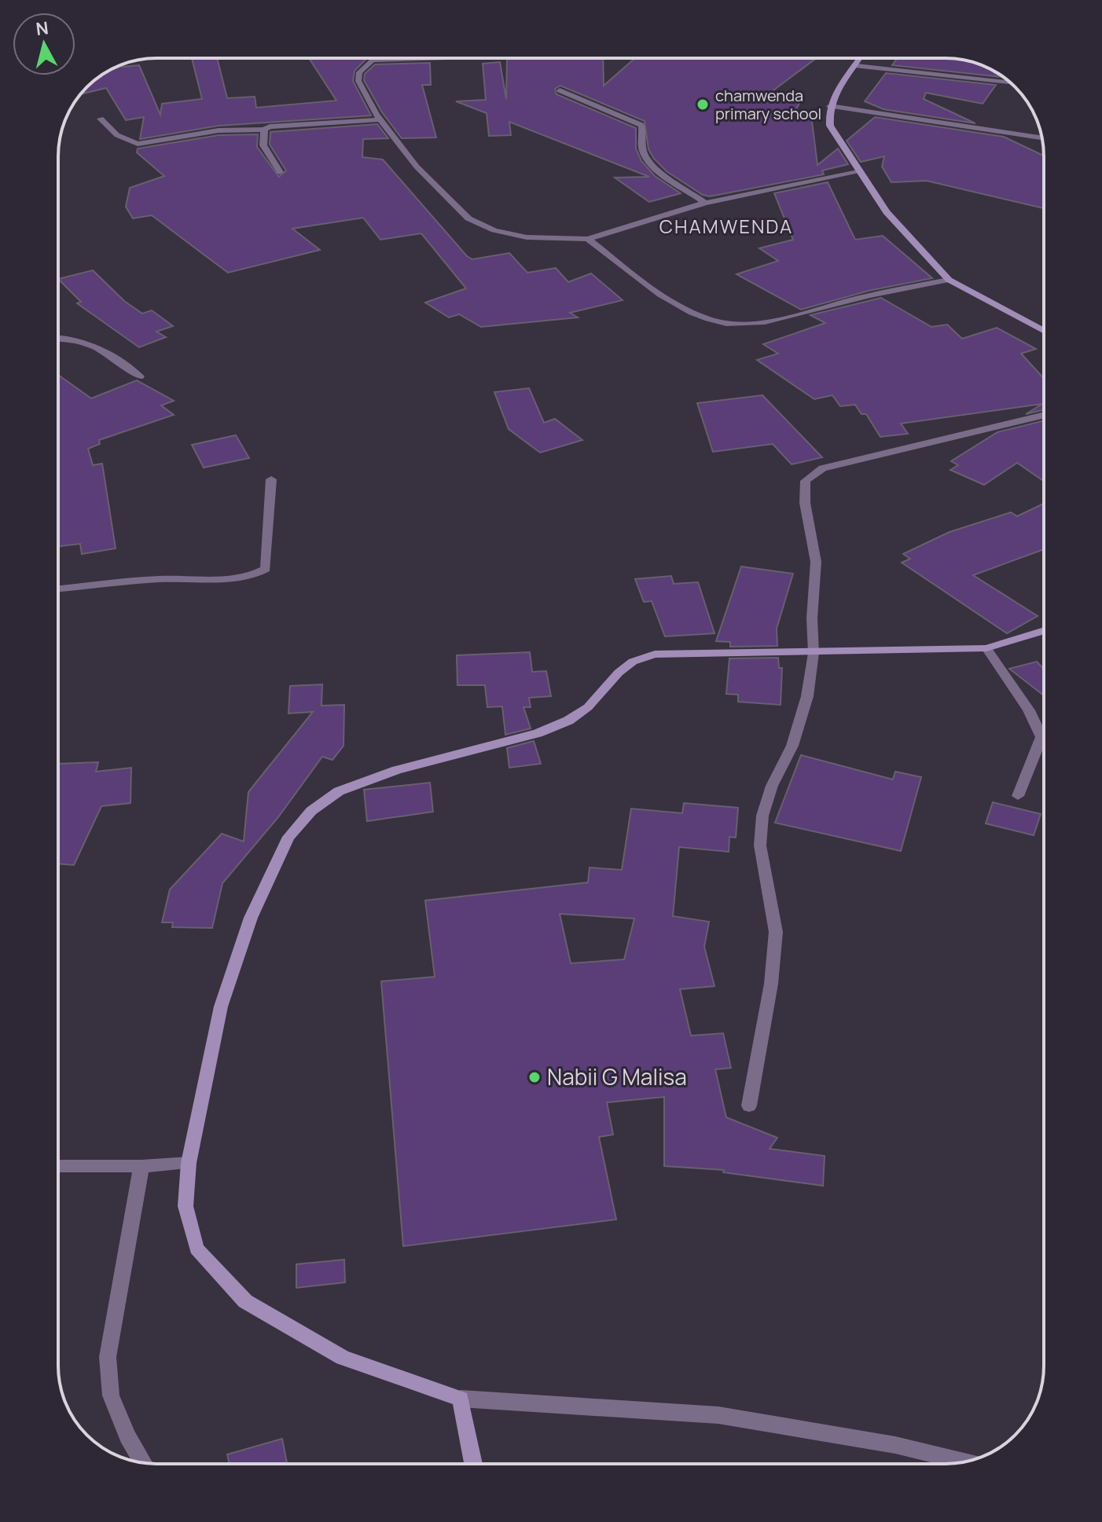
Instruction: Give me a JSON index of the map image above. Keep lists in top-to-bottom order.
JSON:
{
  "districts": ["CHAMWENDA"],
  "places": ["chamwenda primary school", "Nabii G Malisa"],
  "north": "top"
}
